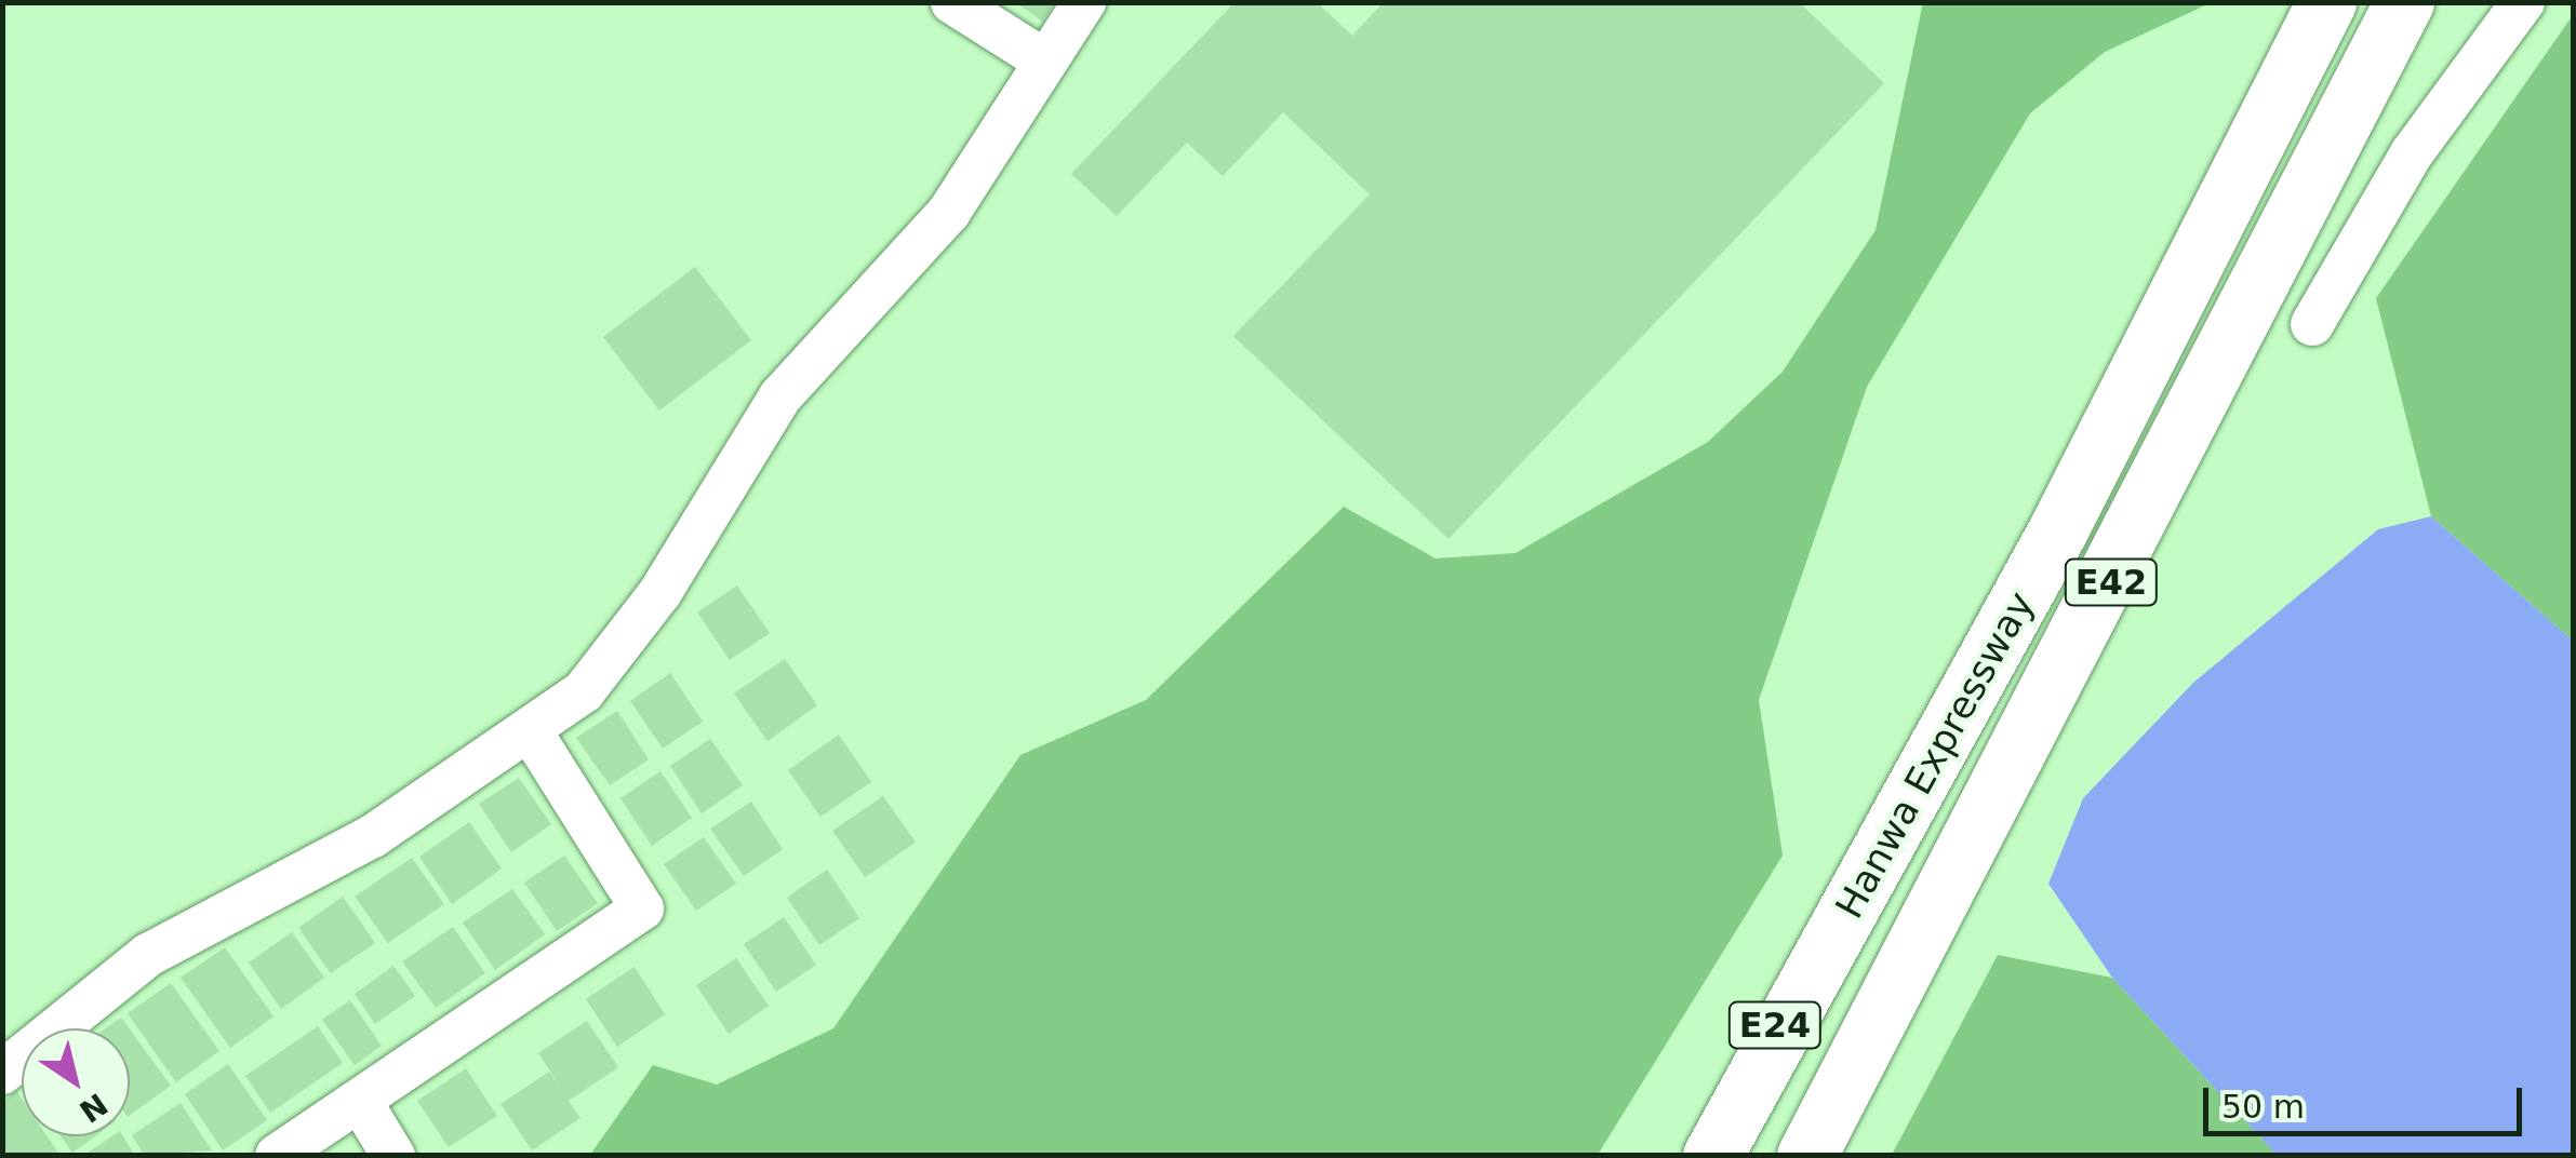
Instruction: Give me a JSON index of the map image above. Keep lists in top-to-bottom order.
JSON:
{
  "streets": {
    "highway": ["E42", "Hanwa Expressway", "E24"]
  },
  "crossings": [
    ["Hanwa Expressway", "E24"]
  ],
  "scale_bar": "50 m",
  "north": "bottom right"
}
